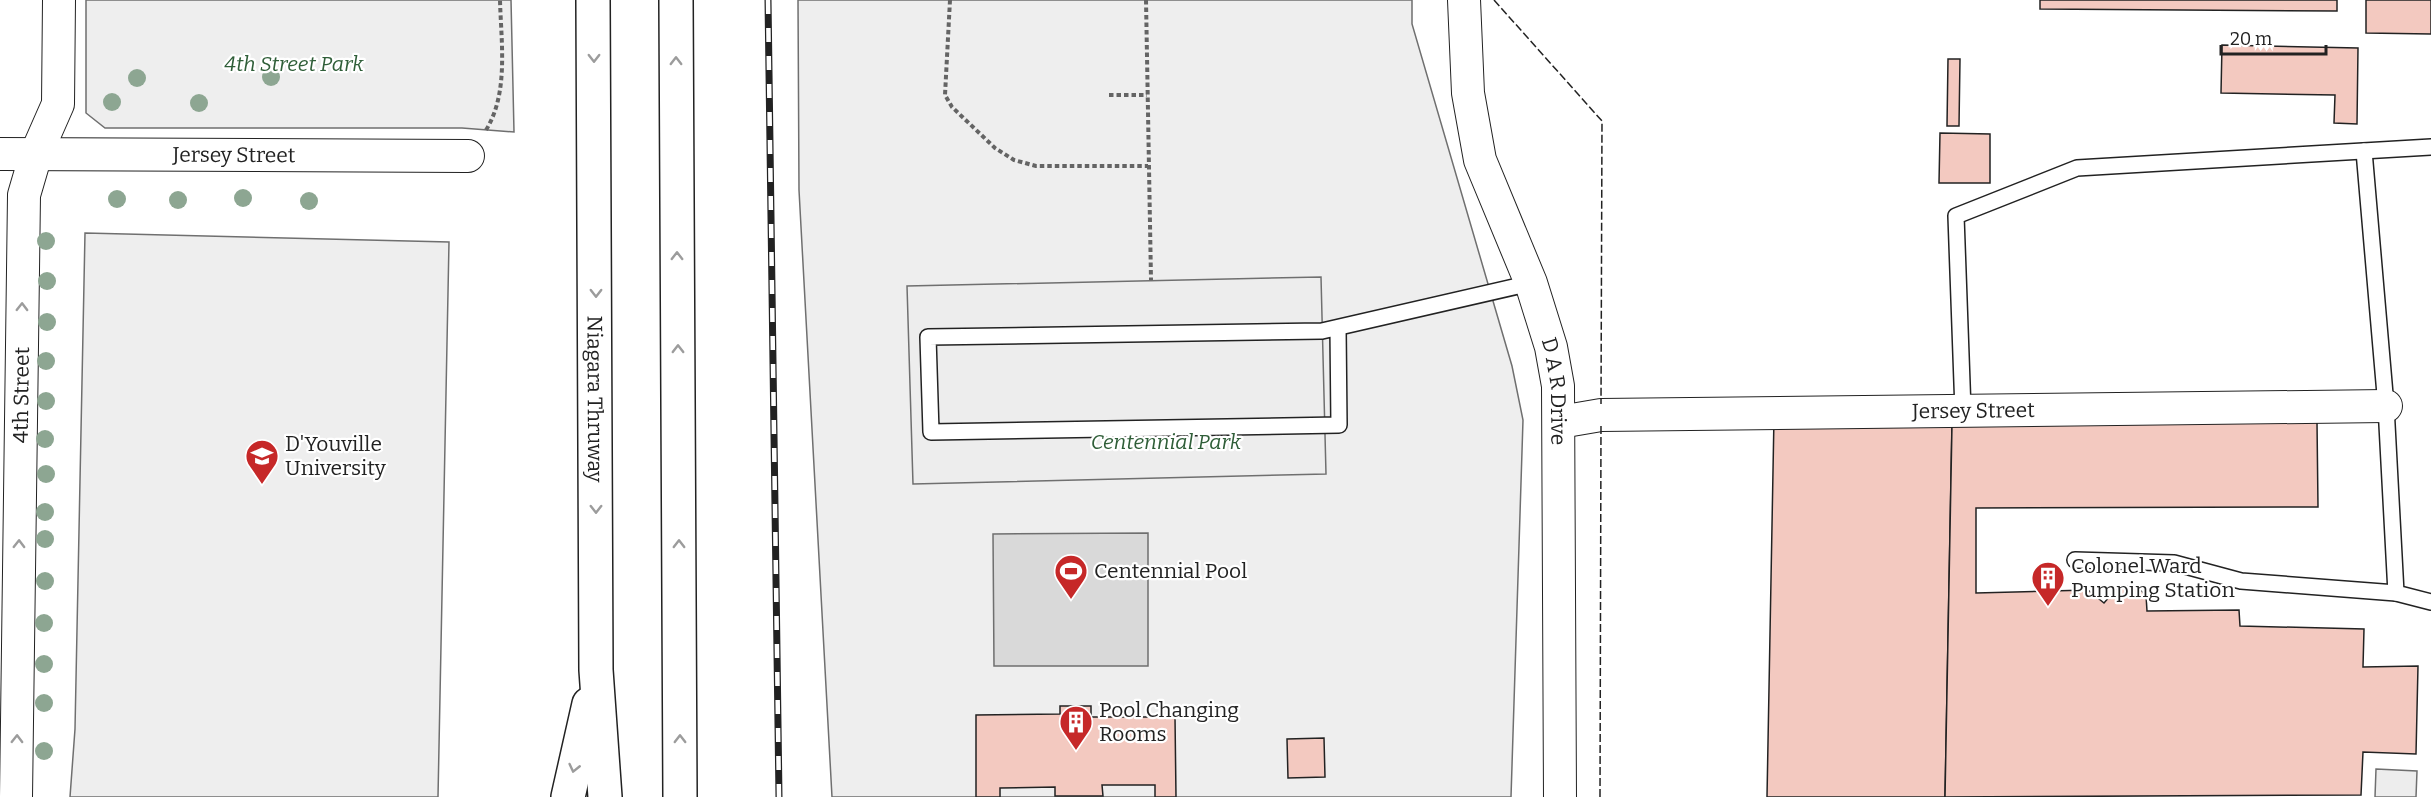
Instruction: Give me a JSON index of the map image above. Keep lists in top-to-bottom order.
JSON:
{
  "streets": {
    "highway": ["Niagara Thruway"],
    "street": ["Jersey Street", "D A R Drive", "4th Street"]
  },
  "crossings": [
    ["Jersey Street", "D A R Drive"],
    ["Jersey Street", "4th Street"]
  ],
  "one_way": ["4th Street"],
  "parks": ["4th Street Park", "Centennial Park"],
  "places": {
    "school or university": ["D'Youville University"],
    "sports": ["Centennial Pool"],
    "building": ["Colonel Ward Pumping Station", "Pool Changing Rooms"]
  },
  "scale_bar": "20 m"
}
